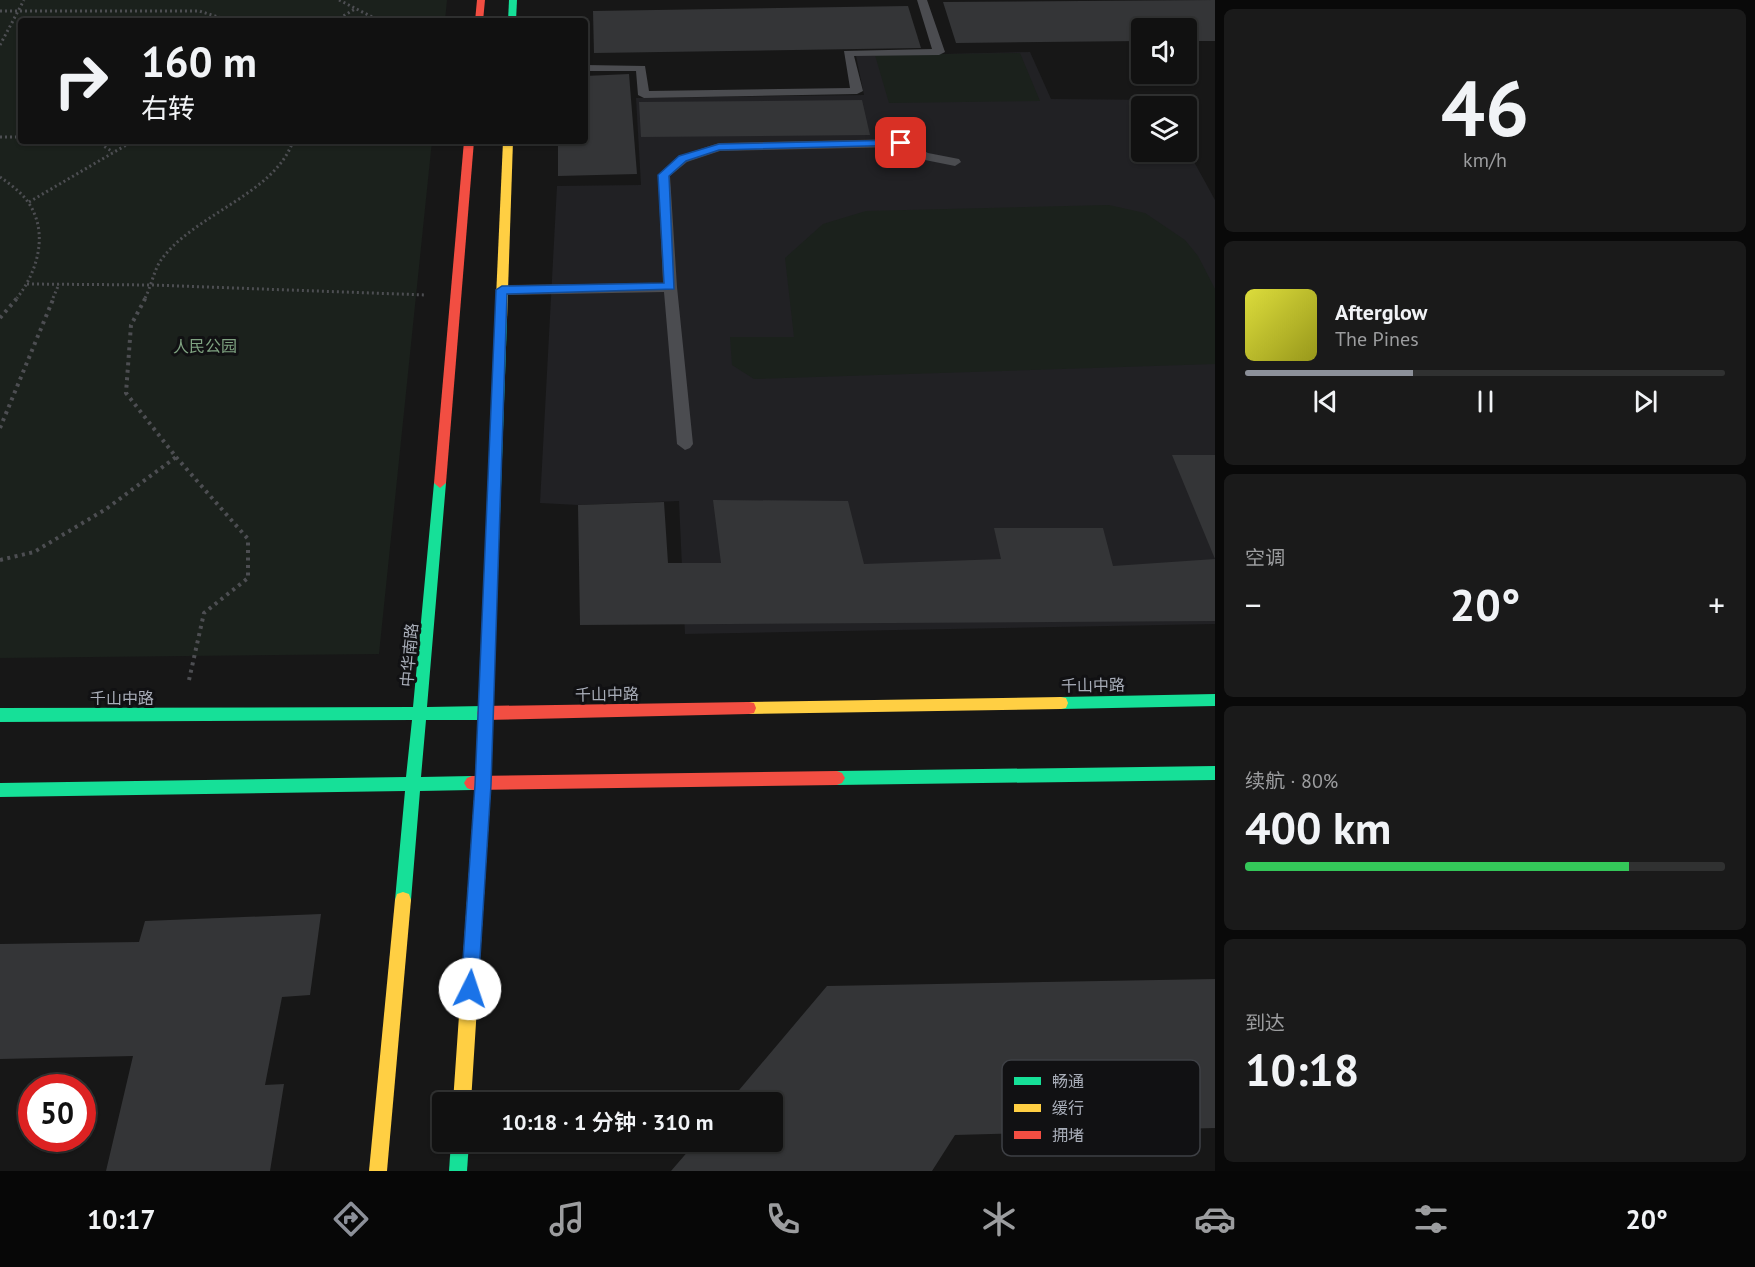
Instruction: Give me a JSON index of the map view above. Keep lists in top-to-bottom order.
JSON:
{
  "streets": {
    "main road": ["中华南路", "千山中路"]
  },
  "crossings": [
    ["中华南路", "千山中路"]
  ],
  "parks": ["人民公园"],
  "legend": ["畅通", "缓行", "拥堵"],
  "page": {
    "tile": [
      ["46", "km/h"],
      "空调",
      ["续航 · 80%", "400 km"],
      ["到达", "10:18"]
    ],
    "turn": ["160 m", "右转"],
    "song": ["Afterglow", "The Pines"],
    "heat": ["−", "20°", "+"],
    "limit": "50",
    "trip": "10:18 · 1 分钟 · 310 m",
    "tabs": ["10:17", "20°"]
  }
}
